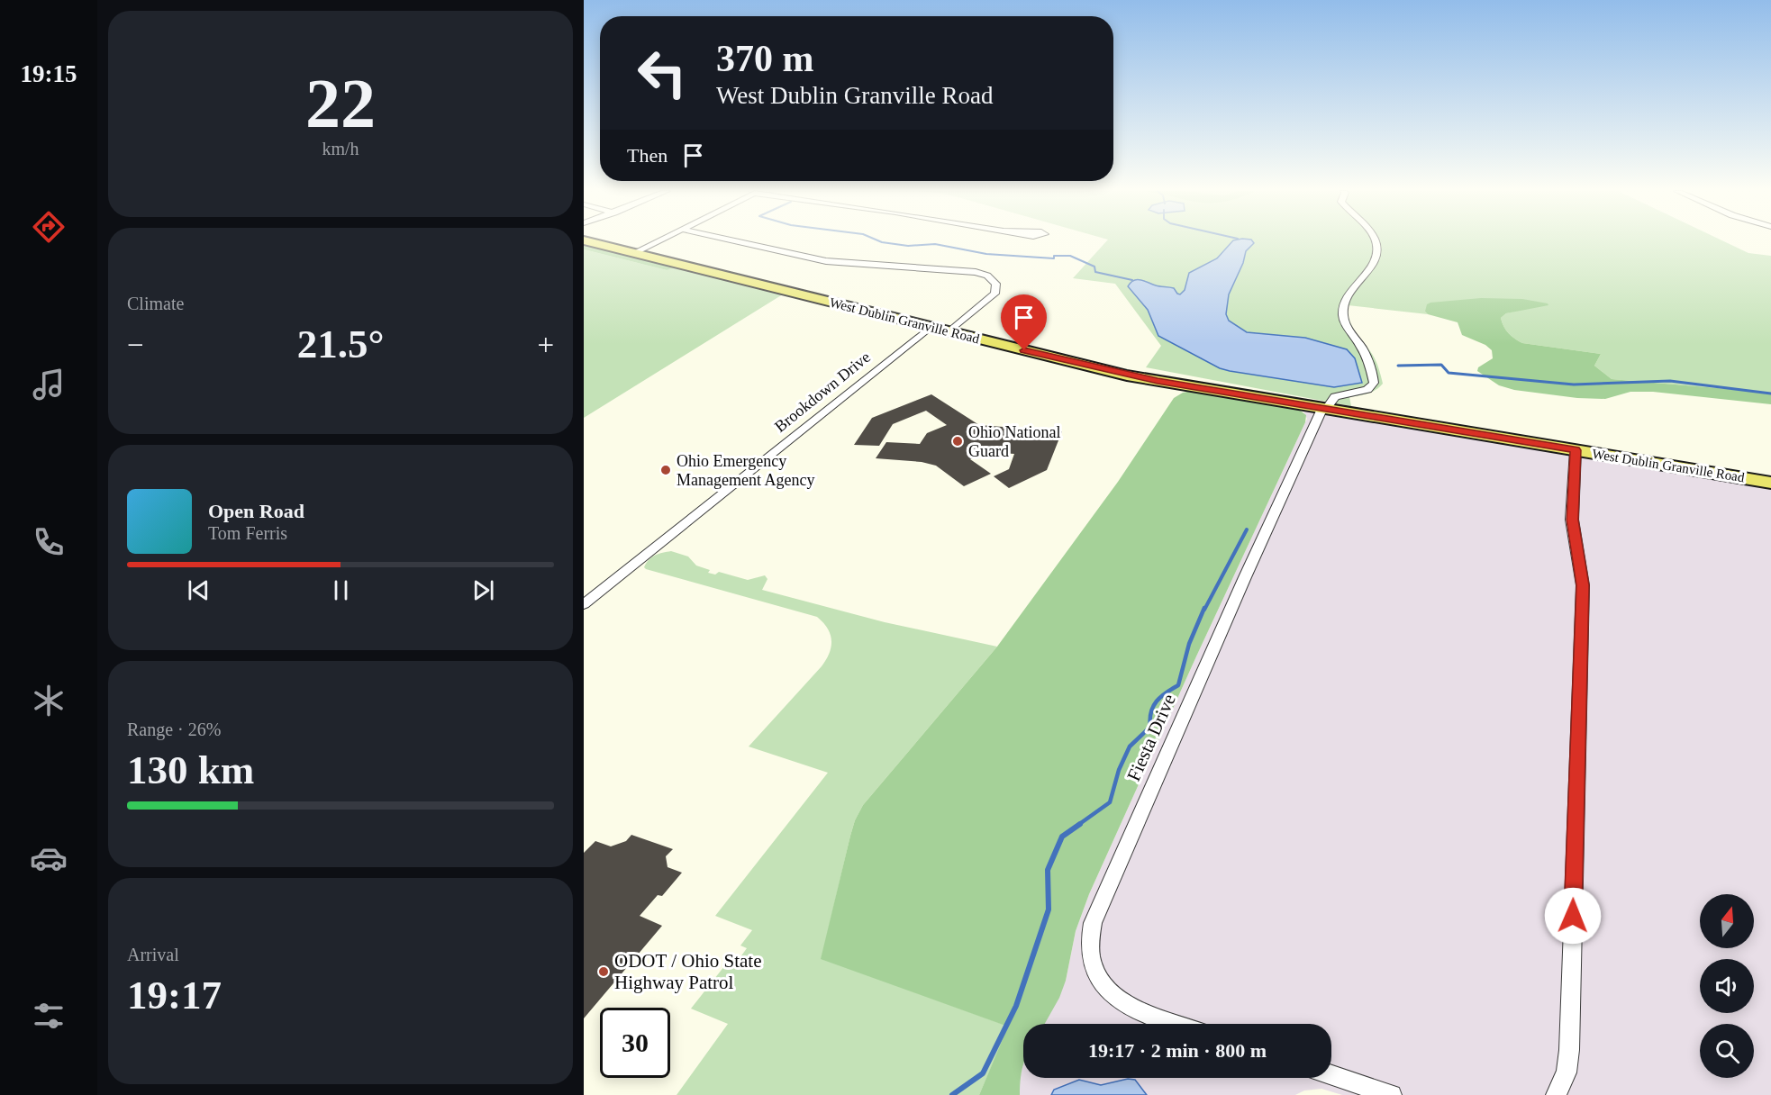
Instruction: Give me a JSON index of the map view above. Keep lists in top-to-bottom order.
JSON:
{
  "streets": {
    "main road": ["West Dublin Granville Road"],
    "street": ["Brookdown Drive", "Fiesta Drive"]
  },
  "crossings": [
    ["West Dublin Granville Road", "Brookdown Drive"],
    ["West Dublin Granville Road", "Fiesta Drive"]
  ],
  "places": ["Ohio National Guard", "Ohio Emergency Management Agency", "ODOT / Ohio State Highway Patrol"],
  "north": "top",
  "page": {
    "tabs": "19:15",
    "tile": [
      ["22", "km/h"],
      "Climate",
      ["Range · 26%", "130 km"],
      ["Arrival", "19:17"]
    ],
    "turn": ["370 m", "West Dublin Granville Road"],
    "then": "Then",
    "heat": ["−", "21.5°", "+"],
    "song": ["Open Road", "Tom Ferris"],
    "limit": "30",
    "trip": "19:17 · 2 min · 800 m"
  }
}
